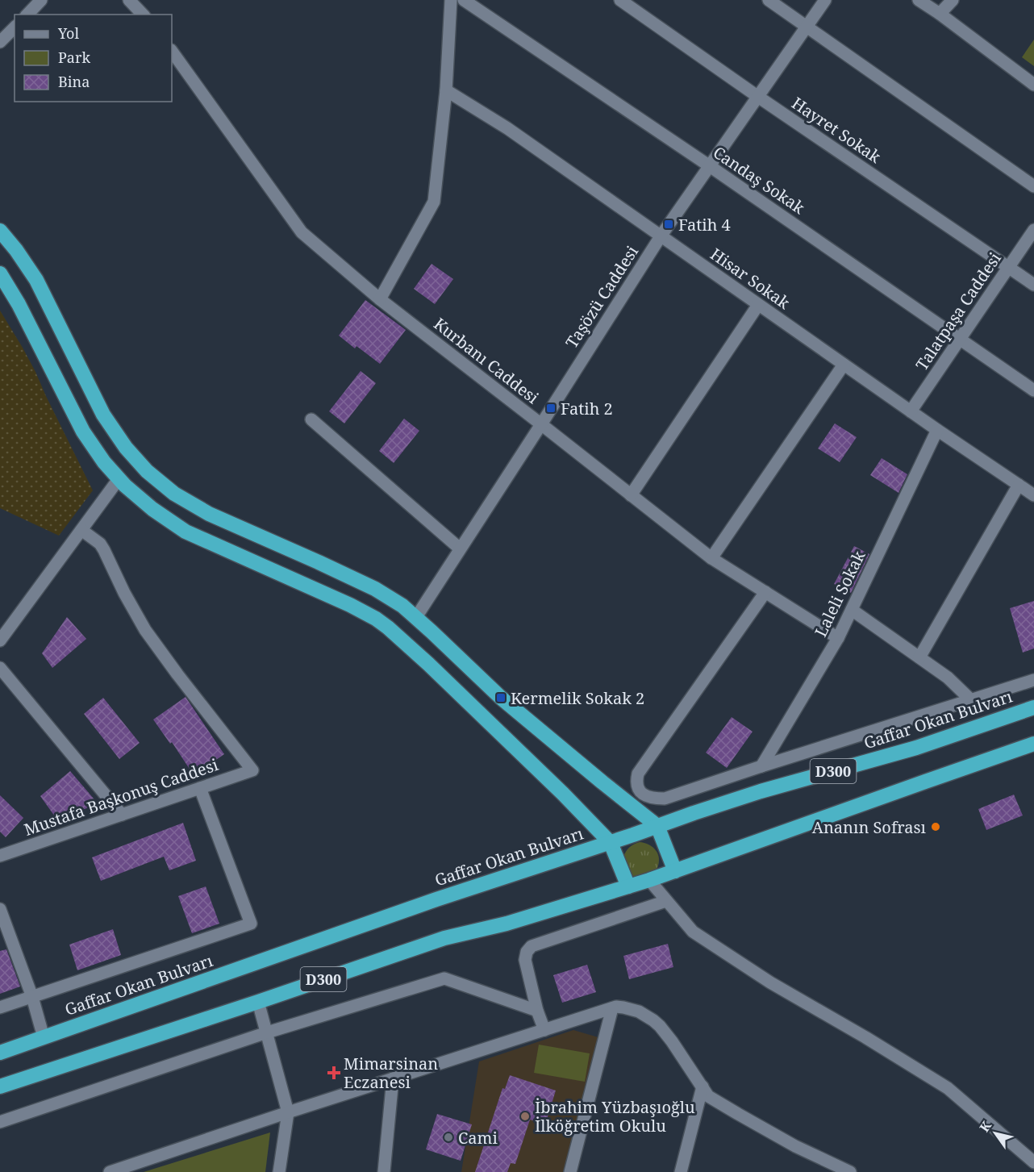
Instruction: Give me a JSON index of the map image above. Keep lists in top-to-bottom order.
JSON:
{
  "streets": {
    "highway": ["Gaffar Okan Bulvarı", "D300"],
    "street": [
      "Hayret Sokak",
      "Candaş Sokak",
      "Hisar Sokak",
      "Taşözü Caddesi",
      "Talatpaşa Caddesi",
      "Kurbanı Caddesi",
      "Laleli Sokak",
      "Mustafa Başkonuş Caddesi"
    ]
  },
  "crossings": [
    ["Hayret Sokak", "Taşözü Caddesi"],
    ["Hayret Sokak", "Talatpaşa Caddesi"],
    ["Candaş Sokak", "Taşözü Caddesi"],
    ["Candaş Sokak", "Talatpaşa Caddesi"],
    ["Hisar Sokak", "Taşözü Caddesi"],
    ["Hisar Sokak", "Talatpaşa Caddesi"],
    ["Hisar Sokak", "Laleli Sokak"],
    ["Taşözü Caddesi", "Kurbanı Caddesi"],
    ["Kurbanı Caddesi", "Laleli Sokak"]
  ],
  "places": {
    "transit": ["Fatih 4", "Fatih 2", "Kermelik Sokak 2"],
    "other": ["Ananın Sofrası", "İbrahim Yüzbaşıoğlu İlköğretim Okulu", "Cami"],
    "health": ["Mimarsinan Eczanesi"]
  },
  "legend": ["Yol", "Park", "Bina"],
  "north": "top left"
}
